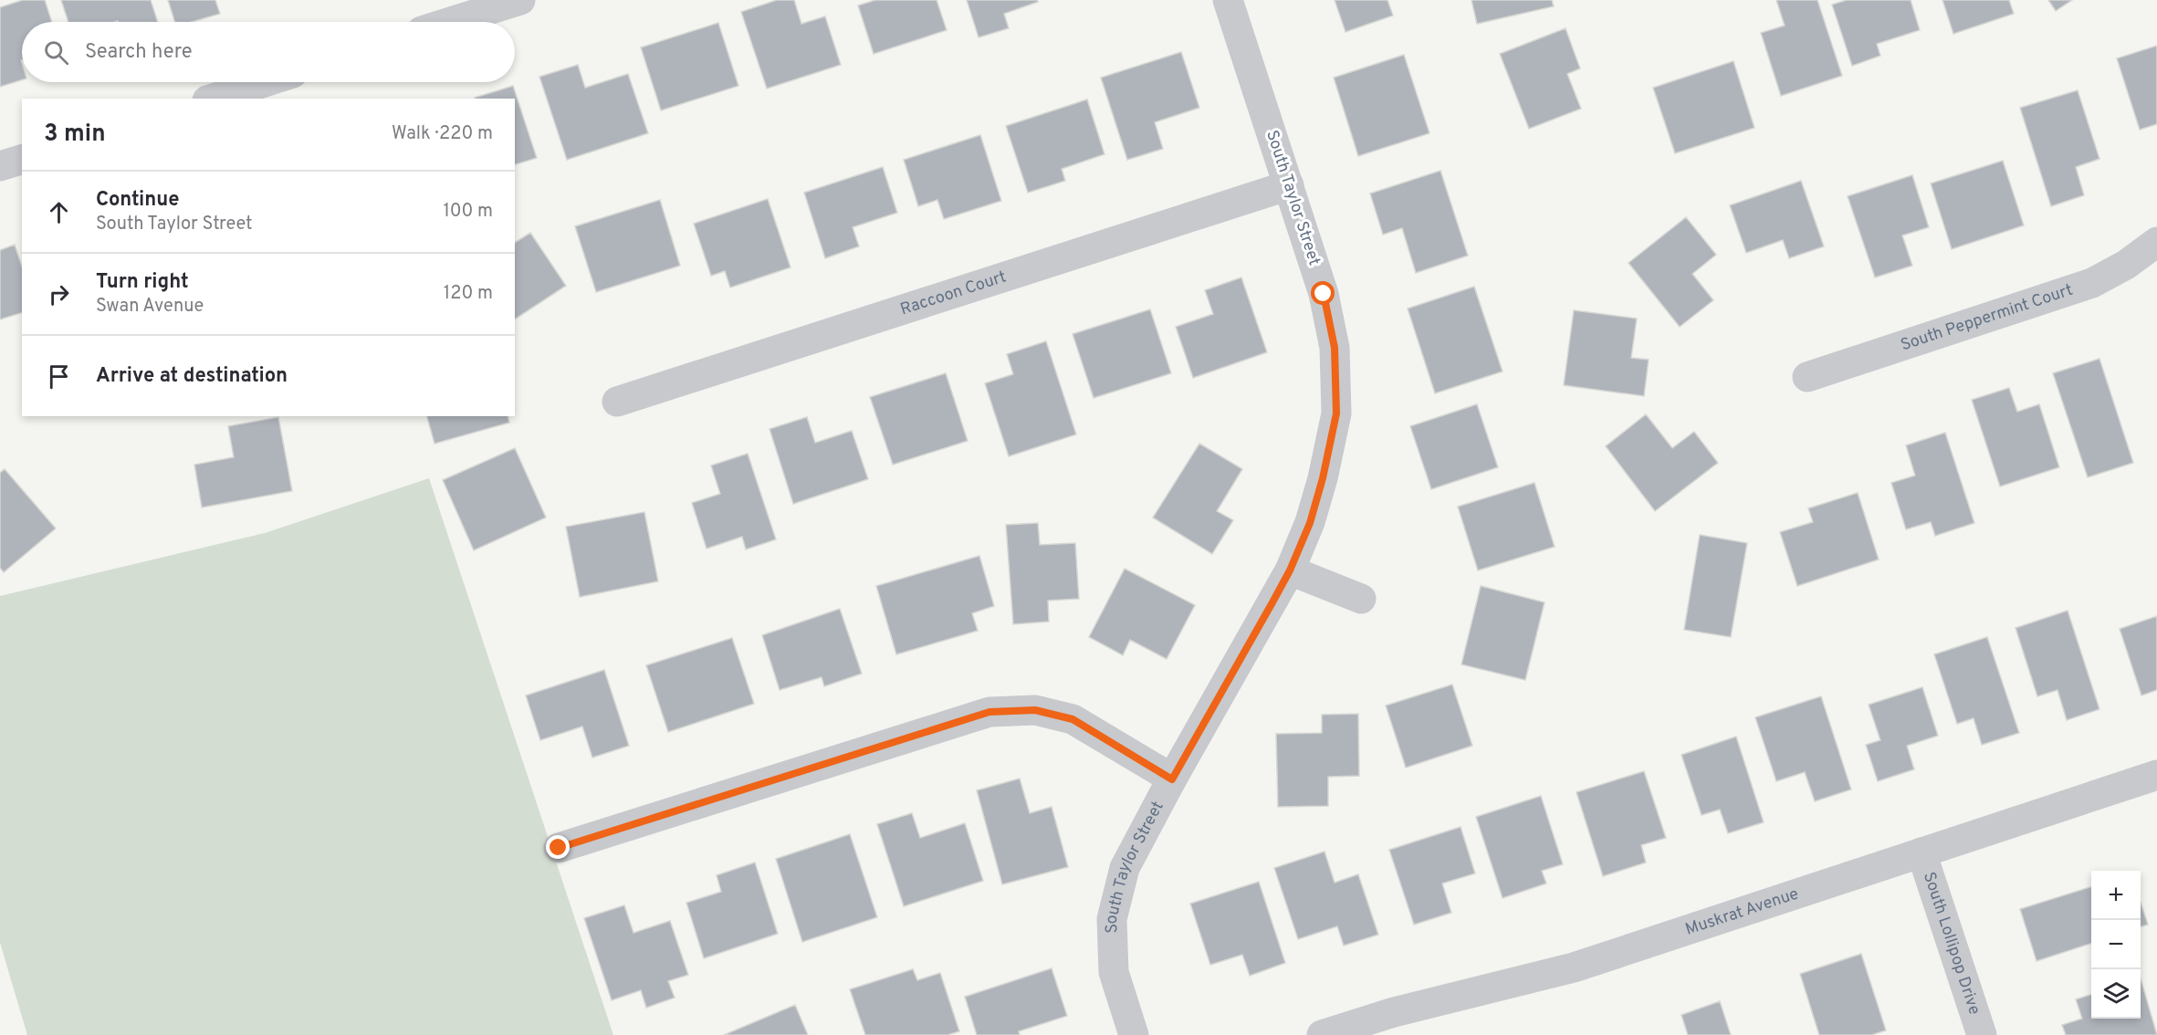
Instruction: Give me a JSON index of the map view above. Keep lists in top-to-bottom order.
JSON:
{
  "streets": {
    "street": [
      "South Taylor Street",
      "Raccoon Court",
      "South Peppermint Court",
      "Muskrat Avenue",
      "South Lollipop Drive"
    ]
  },
  "crossings": [
    ["South Taylor Street", "Raccoon Court"],
    ["Muskrat Avenue", "South Lollipop Drive"]
  ],
  "page": {
    "search": "Search here",
    "heading": ["3 min", "Walk · 220 m"],
    "list": [
      ["Continue", "South Taylor Street", "100 m"],
      ["Turn right", "Swan Avenue", "120 m"],
      "Arrive at destination"
    ],
    "map_buttons": ["+", "−"]
  }
}
